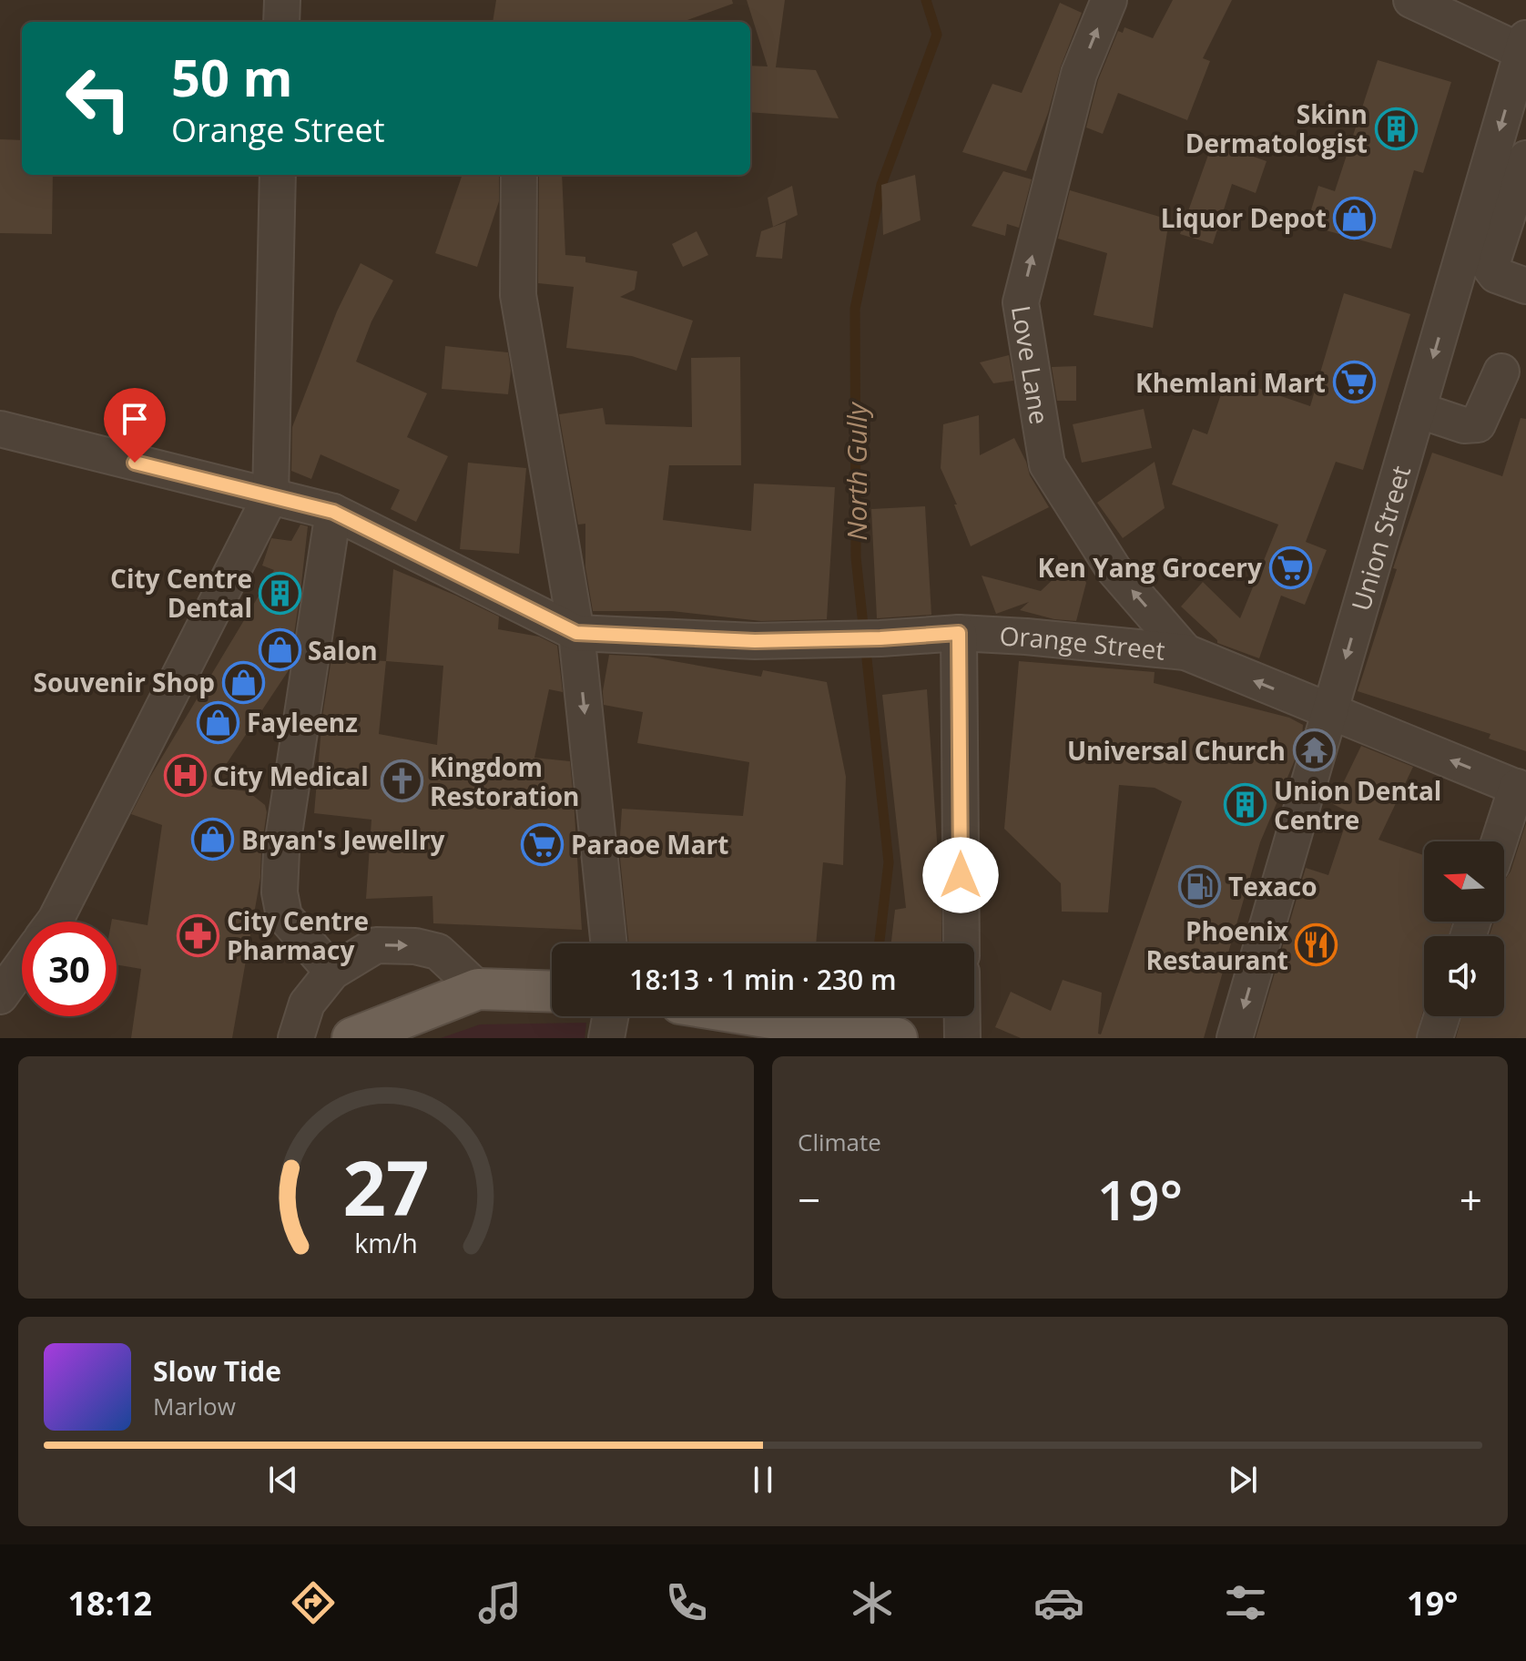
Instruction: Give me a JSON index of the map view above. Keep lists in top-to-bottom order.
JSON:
{
  "streets": {
    "street": ["Love Lane", "Union Street", "Orange Street"]
  },
  "crossings": [
    ["Love Lane", "Orange Street"],
    ["Union Street", "Orange Street"]
  ],
  "one_way": ["Union Street"],
  "water": ["North Gully"],
  "places": {
    "building": ["Skinn Dermatologist", "City Centre Dental", "Union Dental Centre"],
    "shop": [
      "Liquor Depot",
      "Salon",
      "Souvenir Shop",
      "Fayleenz",
      "Bryan's Jewellry"
    ],
    "supermarket": ["Khemlani Mart", "Ken Yang Grocery", "Paraoe Mart"],
    "temple": ["Universal Church"],
    "hospital": ["City Medical"],
    "church": ["Kingdom Restoration"],
    "fuel station": ["Texaco"],
    "pharmacy": ["City Centre Pharmacy"],
    "restaurant": ["Phoenix Restaurant"]
  },
  "north": "left",
  "page": {
    "turn": ["50 m", "Orange Street"],
    "limit": "30",
    "trip": "18:13 · 1 min · 230 m",
    "tile": "Climate",
    "heat": ["−", "19°", "+"],
    "song": ["Slow Tide", "Marlow"],
    "tabs": ["18:12", "19°"],
    "gauge": ["27", "km/h"]
  }
}
